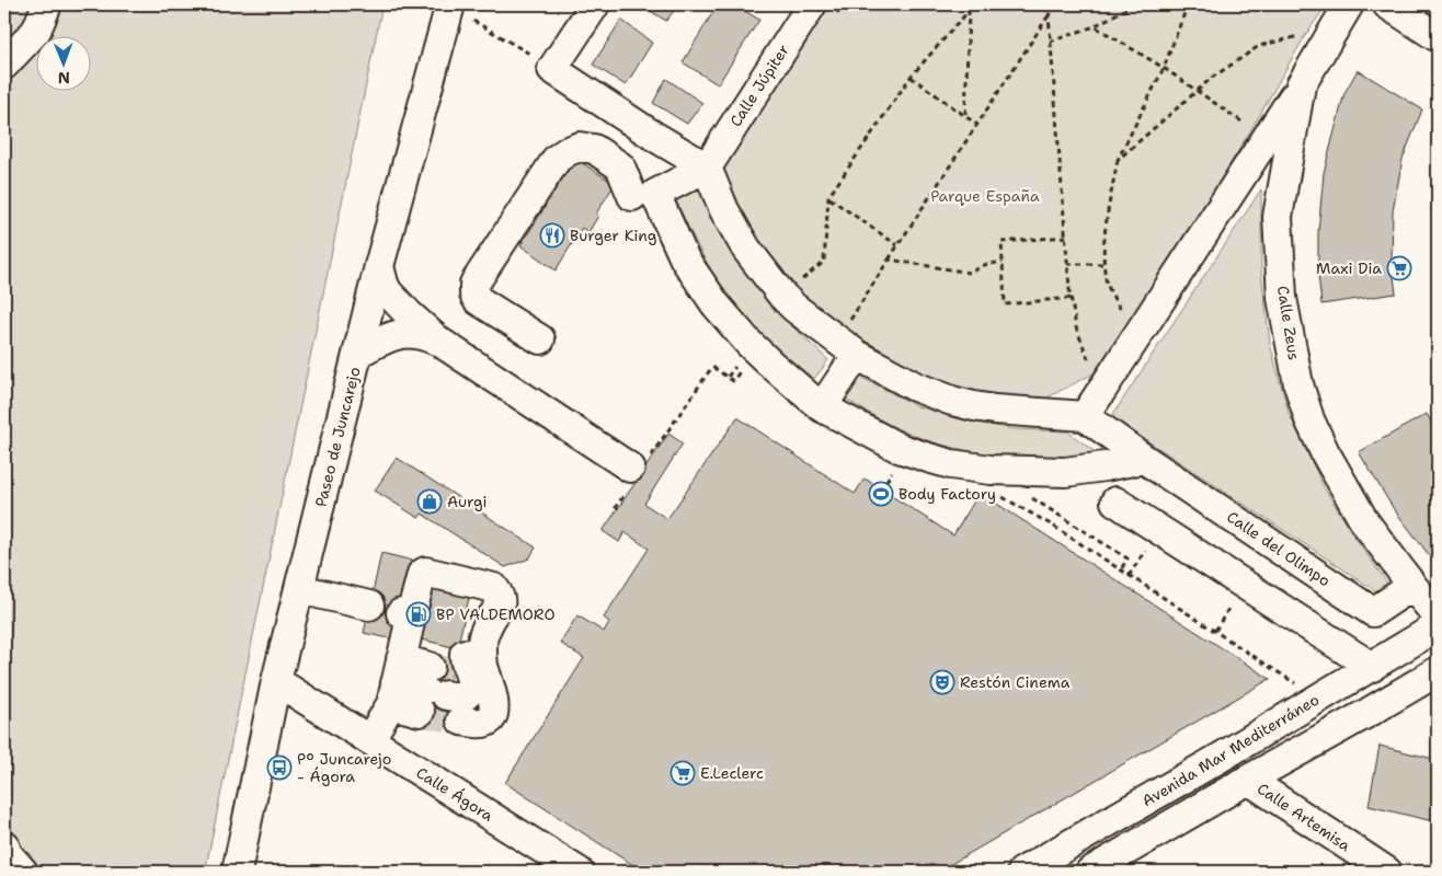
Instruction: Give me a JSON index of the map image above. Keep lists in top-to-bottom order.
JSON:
{
  "streets": {
    "street": [
      "Calle Júpiter",
      "Calle Zeus",
      "Paseo de Juncarejo",
      "Calle del Olimpo",
      "Avenida Mar Mediterráneo",
      "Calle Ágora",
      "Calle Artemisa"
    ]
  },
  "crossings": [
    ["Calle Zeus", "Calle del Olimpo"],
    ["Paseo de Juncarejo", "Calle Ágora"]
  ],
  "parks": ["Parque España"],
  "places": {
    "restaurant": ["Burger King"],
    "supermarket": ["Maxi Dia", "E.Leclerc"],
    "sports": ["Body Factory"],
    "shop": ["Aurgi"],
    "fuel station": ["BP VALDEMORO"],
    "theatre": ["Restón Cinema"],
    "bus stop": ["Pº Juncarejo - Ágora"]
  },
  "north": "bottom"
}
